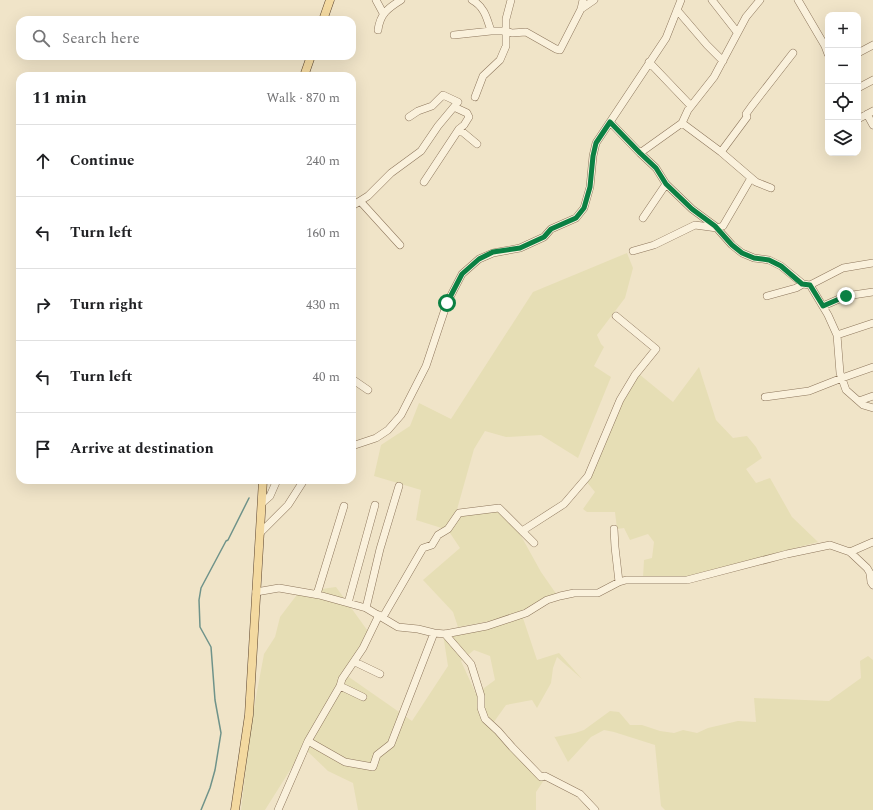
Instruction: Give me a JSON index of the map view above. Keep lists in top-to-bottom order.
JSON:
{
  "page": {
    "map_buttons": ["+", "−"],
    "search": "Search here",
    "heading": ["11 min", "Walk · 870 m"],
    "list": [
      ["Continue", "240 m"],
      ["Turn left", "160 m"],
      ["Turn right", "430 m"],
      ["Turn left", "40 m"],
      "Arrive at destination"
    ]
  }
}
